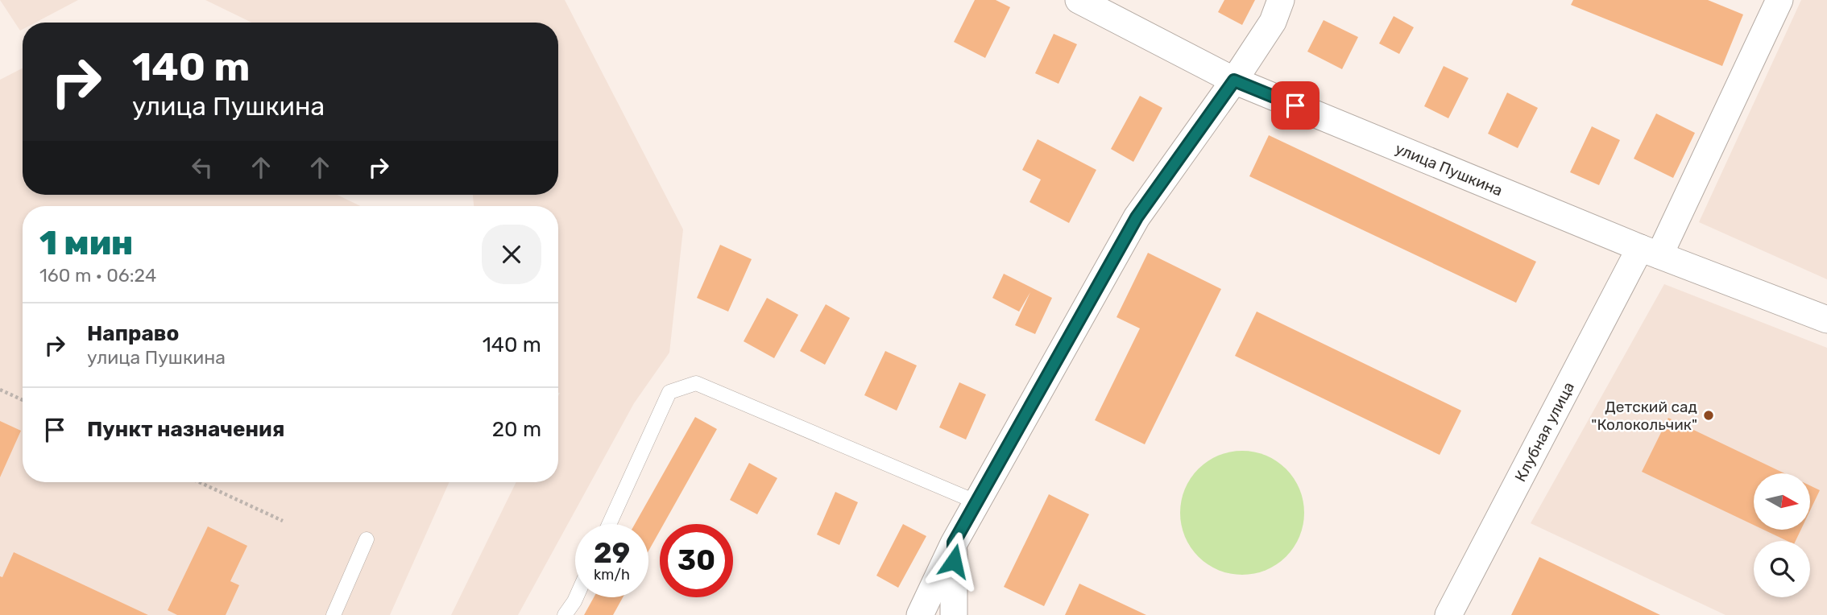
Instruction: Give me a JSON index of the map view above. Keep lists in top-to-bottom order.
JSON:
{
  "streets": {
    "street": ["улица Пушкина", "Клубная улица"]
  },
  "crossings": [
    ["улица Пушкина", "Клубная улица"]
  ],
  "places": ["Детский сад \"Колокольчик\""],
  "north": "right",
  "page": {
    "turn": ["140 m", "улица Пушкина"],
    "heading": ["1 мин", "160 m · 06:24"],
    "list": [
      {
        "name": "Направо",
        "note": "улица Пушкина",
        "value": "140 m"
      },
      {
        "name": "Пункт назначения",
        "value": "20 m"
      }
    ],
    "speed": "29 km/h",
    "limit": "30"
  }
}
